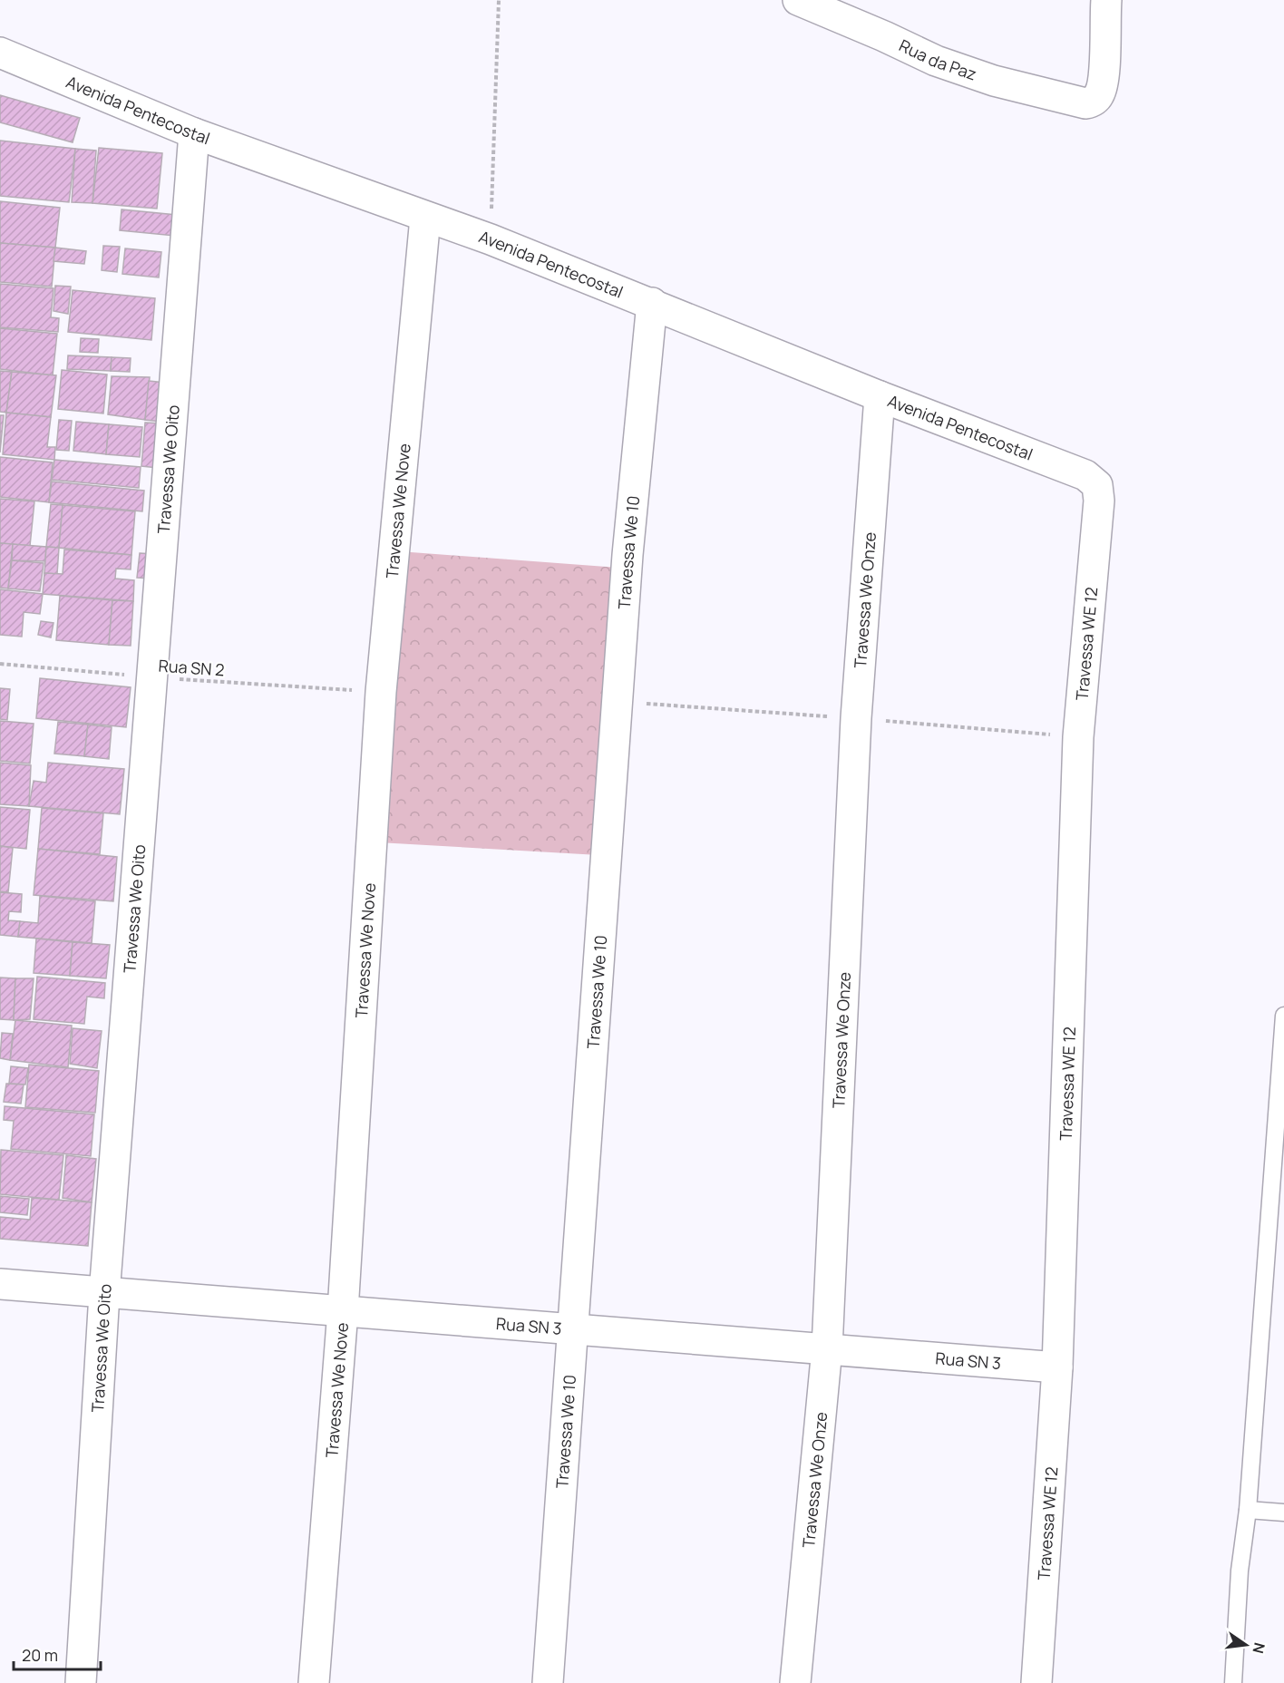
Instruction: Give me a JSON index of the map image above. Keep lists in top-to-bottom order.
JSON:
{
  "streets": {
    "street": [
      "Rua da Paz",
      "Avenida Pentecostal",
      "Travessa We Oito",
      "Travessa We Nove",
      "Travessa We 10",
      "Travessa We Onze",
      "Travessa WE 12",
      "Rua SN 3"
    ],
    "path": ["Rua SN 2"]
  },
  "crossings": [
    ["Avenida Pentecostal", "Travessa We Oito"],
    ["Avenida Pentecostal", "Travessa We Nove"],
    ["Avenida Pentecostal", "Travessa We 10"],
    ["Avenida Pentecostal", "Travessa We Onze"],
    ["Avenida Pentecostal", "Travessa WE 12"],
    ["Travessa We Oito", "Rua SN 2"],
    ["Travessa We Oito", "Rua SN 3"],
    ["Travessa We Nove", "Rua SN 2"],
    ["Travessa We Nove", "Rua SN 3"],
    ["Travessa We 10", "Rua SN 3"],
    ["Travessa We Onze", "Rua SN 3"],
    ["Travessa WE 12", "Rua SN 3"]
  ],
  "scale_bar": "20 m",
  "north": "right"
}
